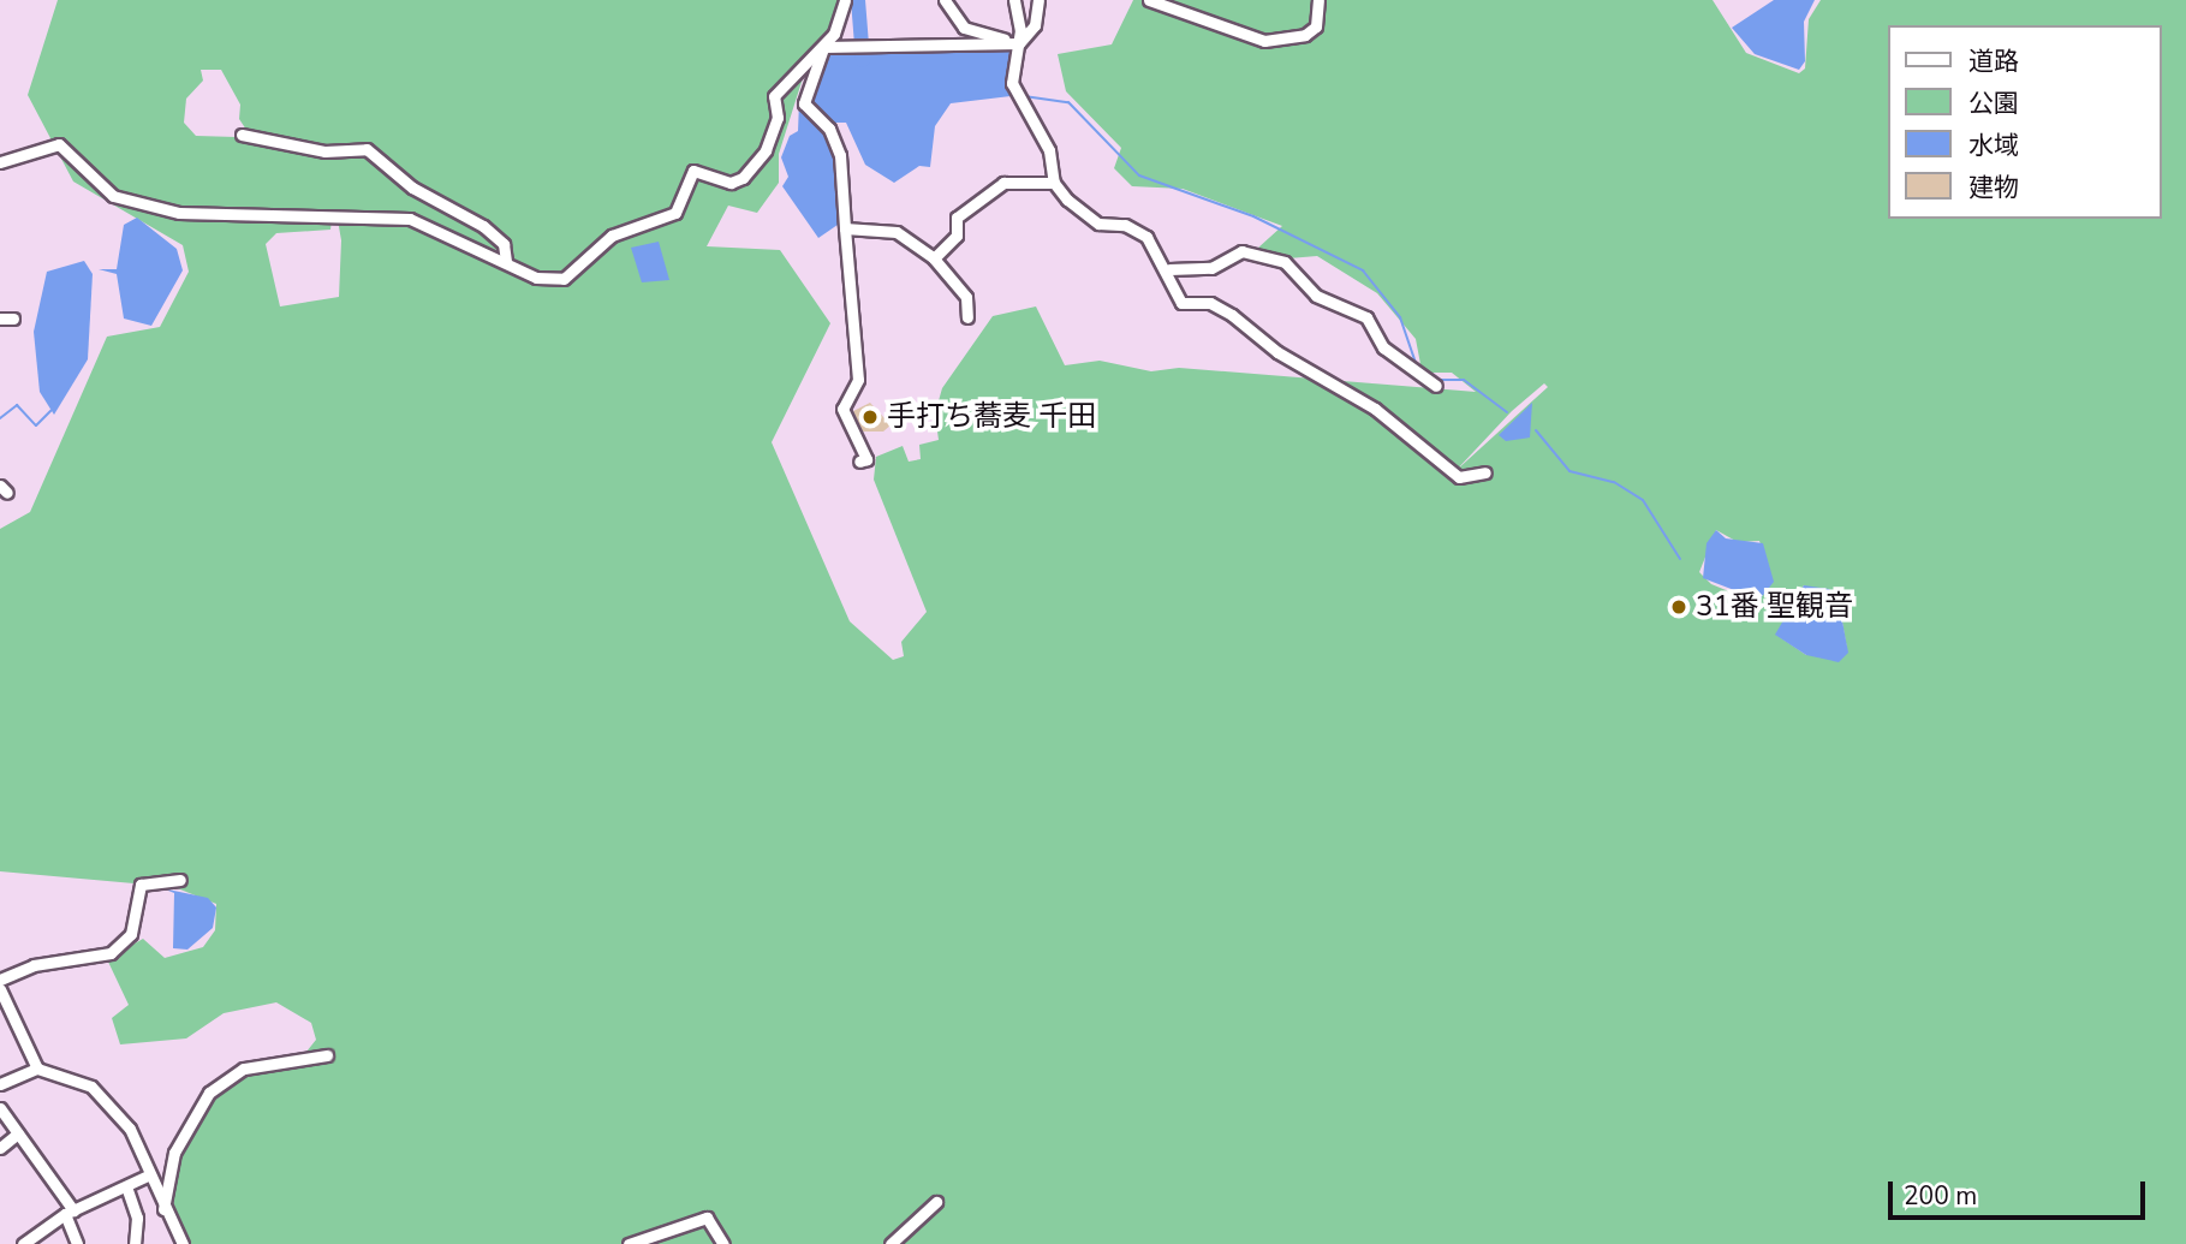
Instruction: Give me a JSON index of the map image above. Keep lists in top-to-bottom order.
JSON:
{
  "places": ["手打ち蕎麦 千田", "31番 聖観音"],
  "legend": [
    "道路",
    "公園",
    "水域",
    "建物"
  ],
  "scale_bar": "200 m"
}
